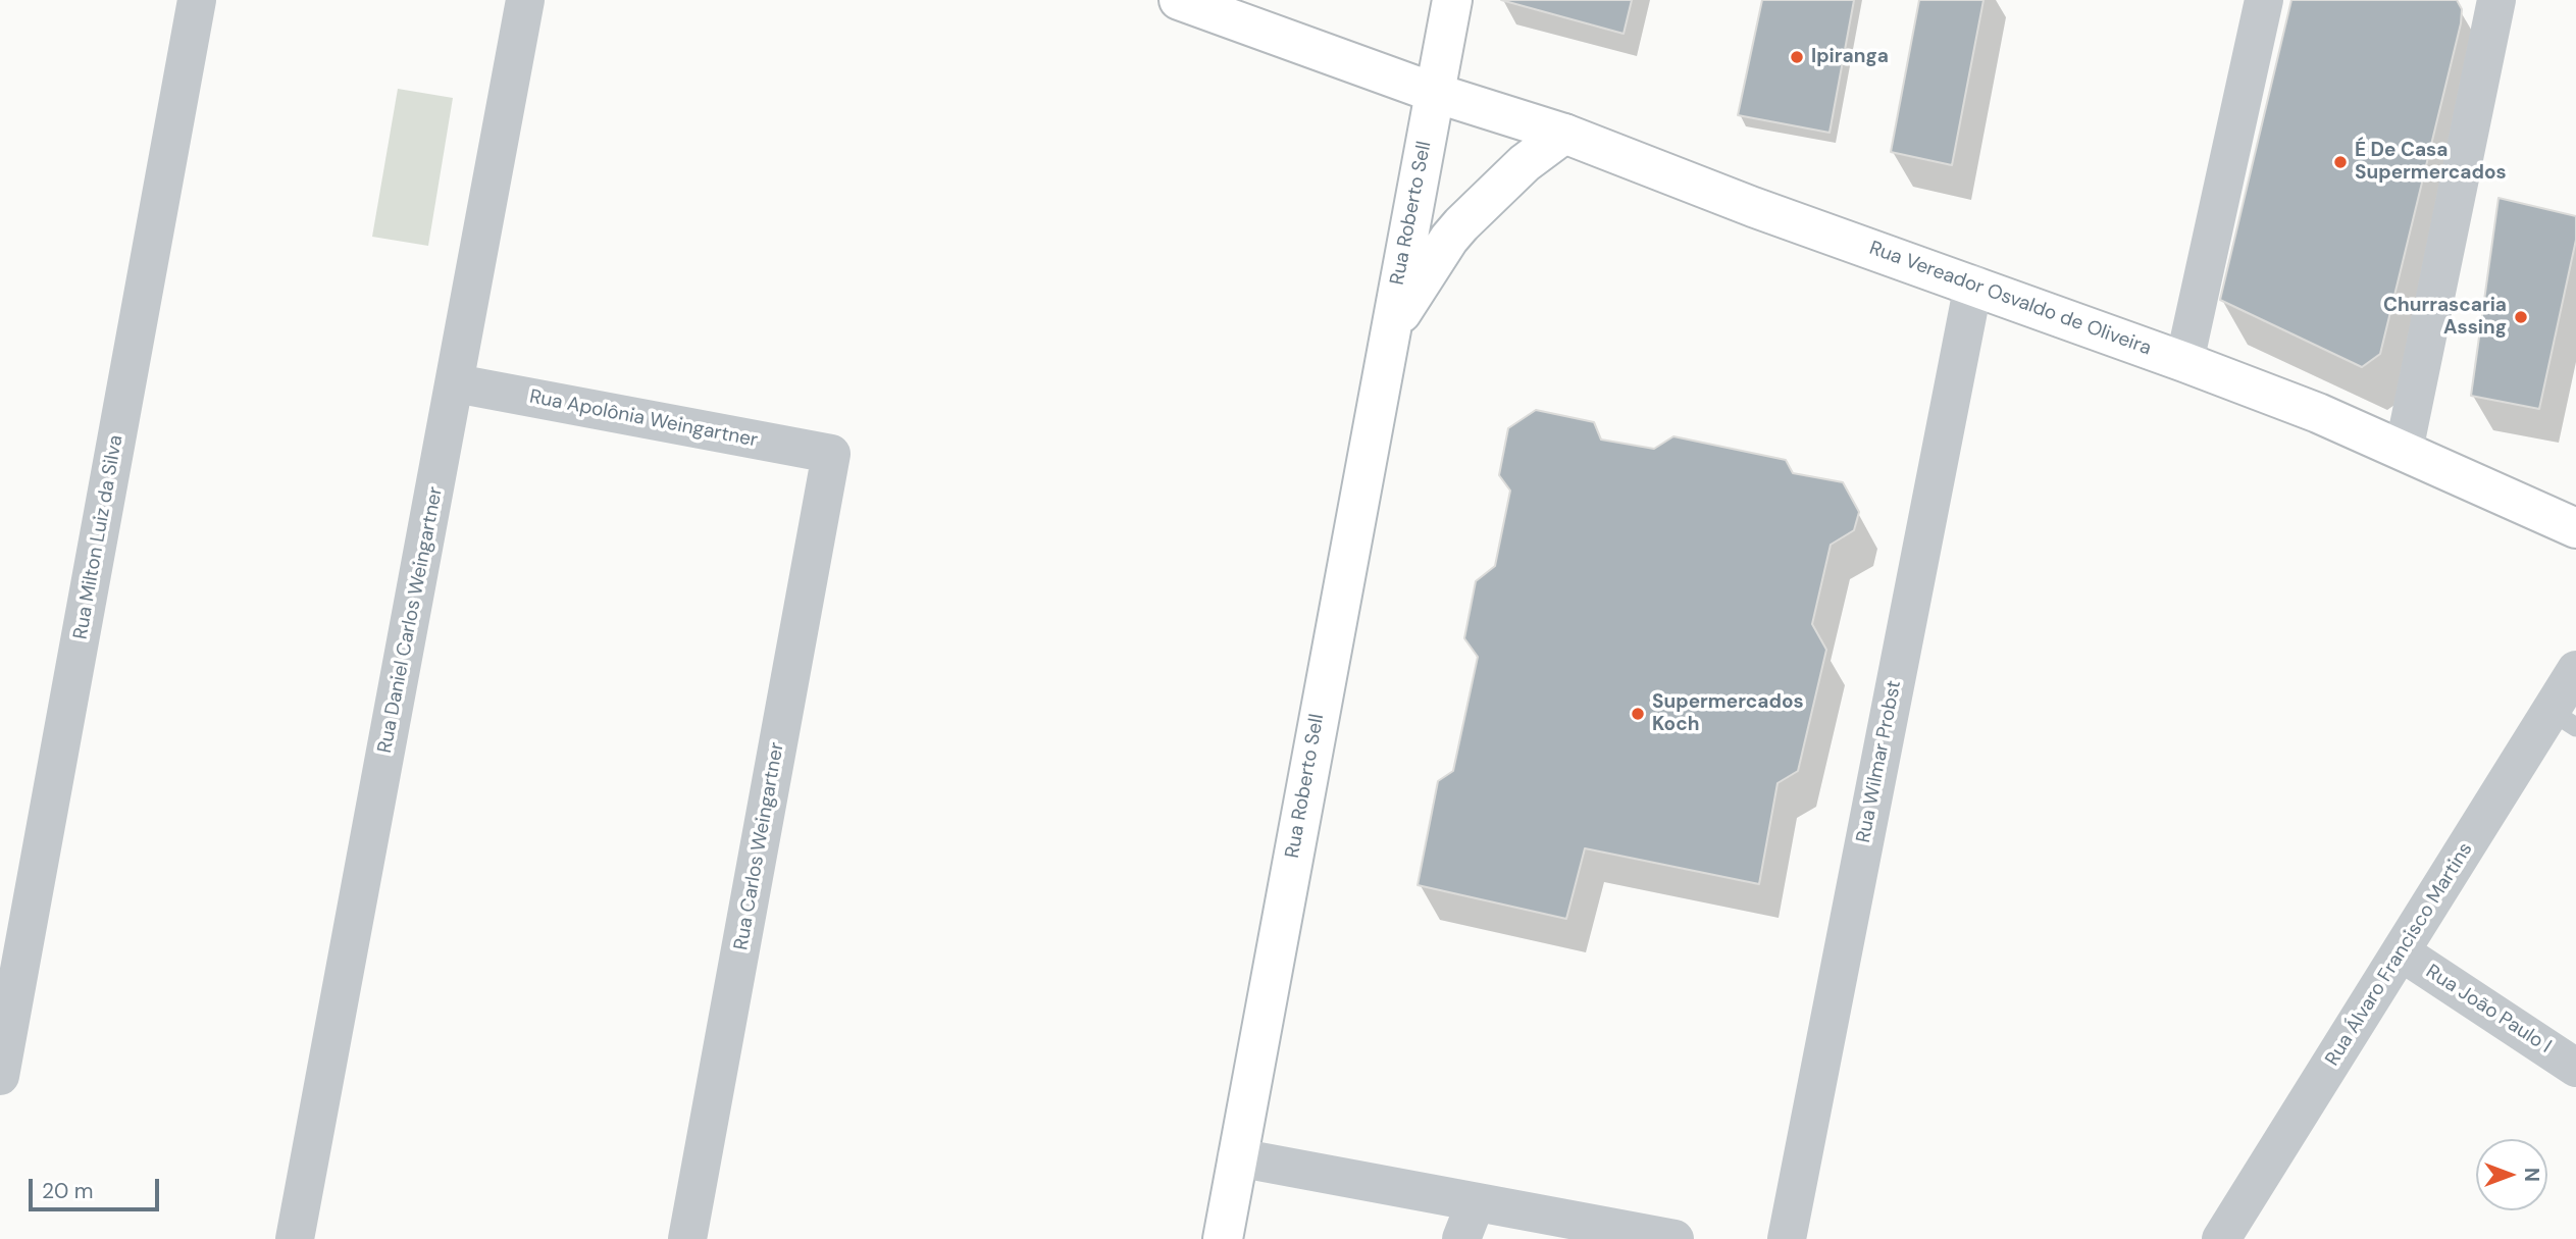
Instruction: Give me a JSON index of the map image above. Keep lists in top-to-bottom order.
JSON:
{
  "streets": {
    "main road": ["Rua Roberto Sell", "Rua Vereador Osvaldo de Oliveira"],
    "street": [
      "Rua Apolônia Weingartner",
      "Rua Milton Luiz da Silva",
      "Rua Daniel Carlos Weingartner",
      "Rua Wilmar Probst",
      "Rua Carlos Weingartner",
      "Rua Álvaro Francisco Martins",
      "Rua João Paulo I"
    ]
  },
  "crossings": [
    ["Rua Roberto Sell", "Rua Vereador Osvaldo de Oliveira"],
    ["Rua Vereador Osvaldo de Oliveira", "Rua Wilmar Probst"],
    ["Rua Apolônia Weingartner", "Rua Daniel Carlos Weingartner"],
    ["Rua Apolônia Weingartner", "Rua Carlos Weingartner"],
    ["Rua Álvaro Francisco Martins", "Rua João Paulo I"]
  ],
  "places": [
    "Ipiranga",
    "É De Casa Supermercados",
    "Churrascaria Assing",
    "Supermercados Koch"
  ],
  "scale_bar": "20 m",
  "north": "right"
}
